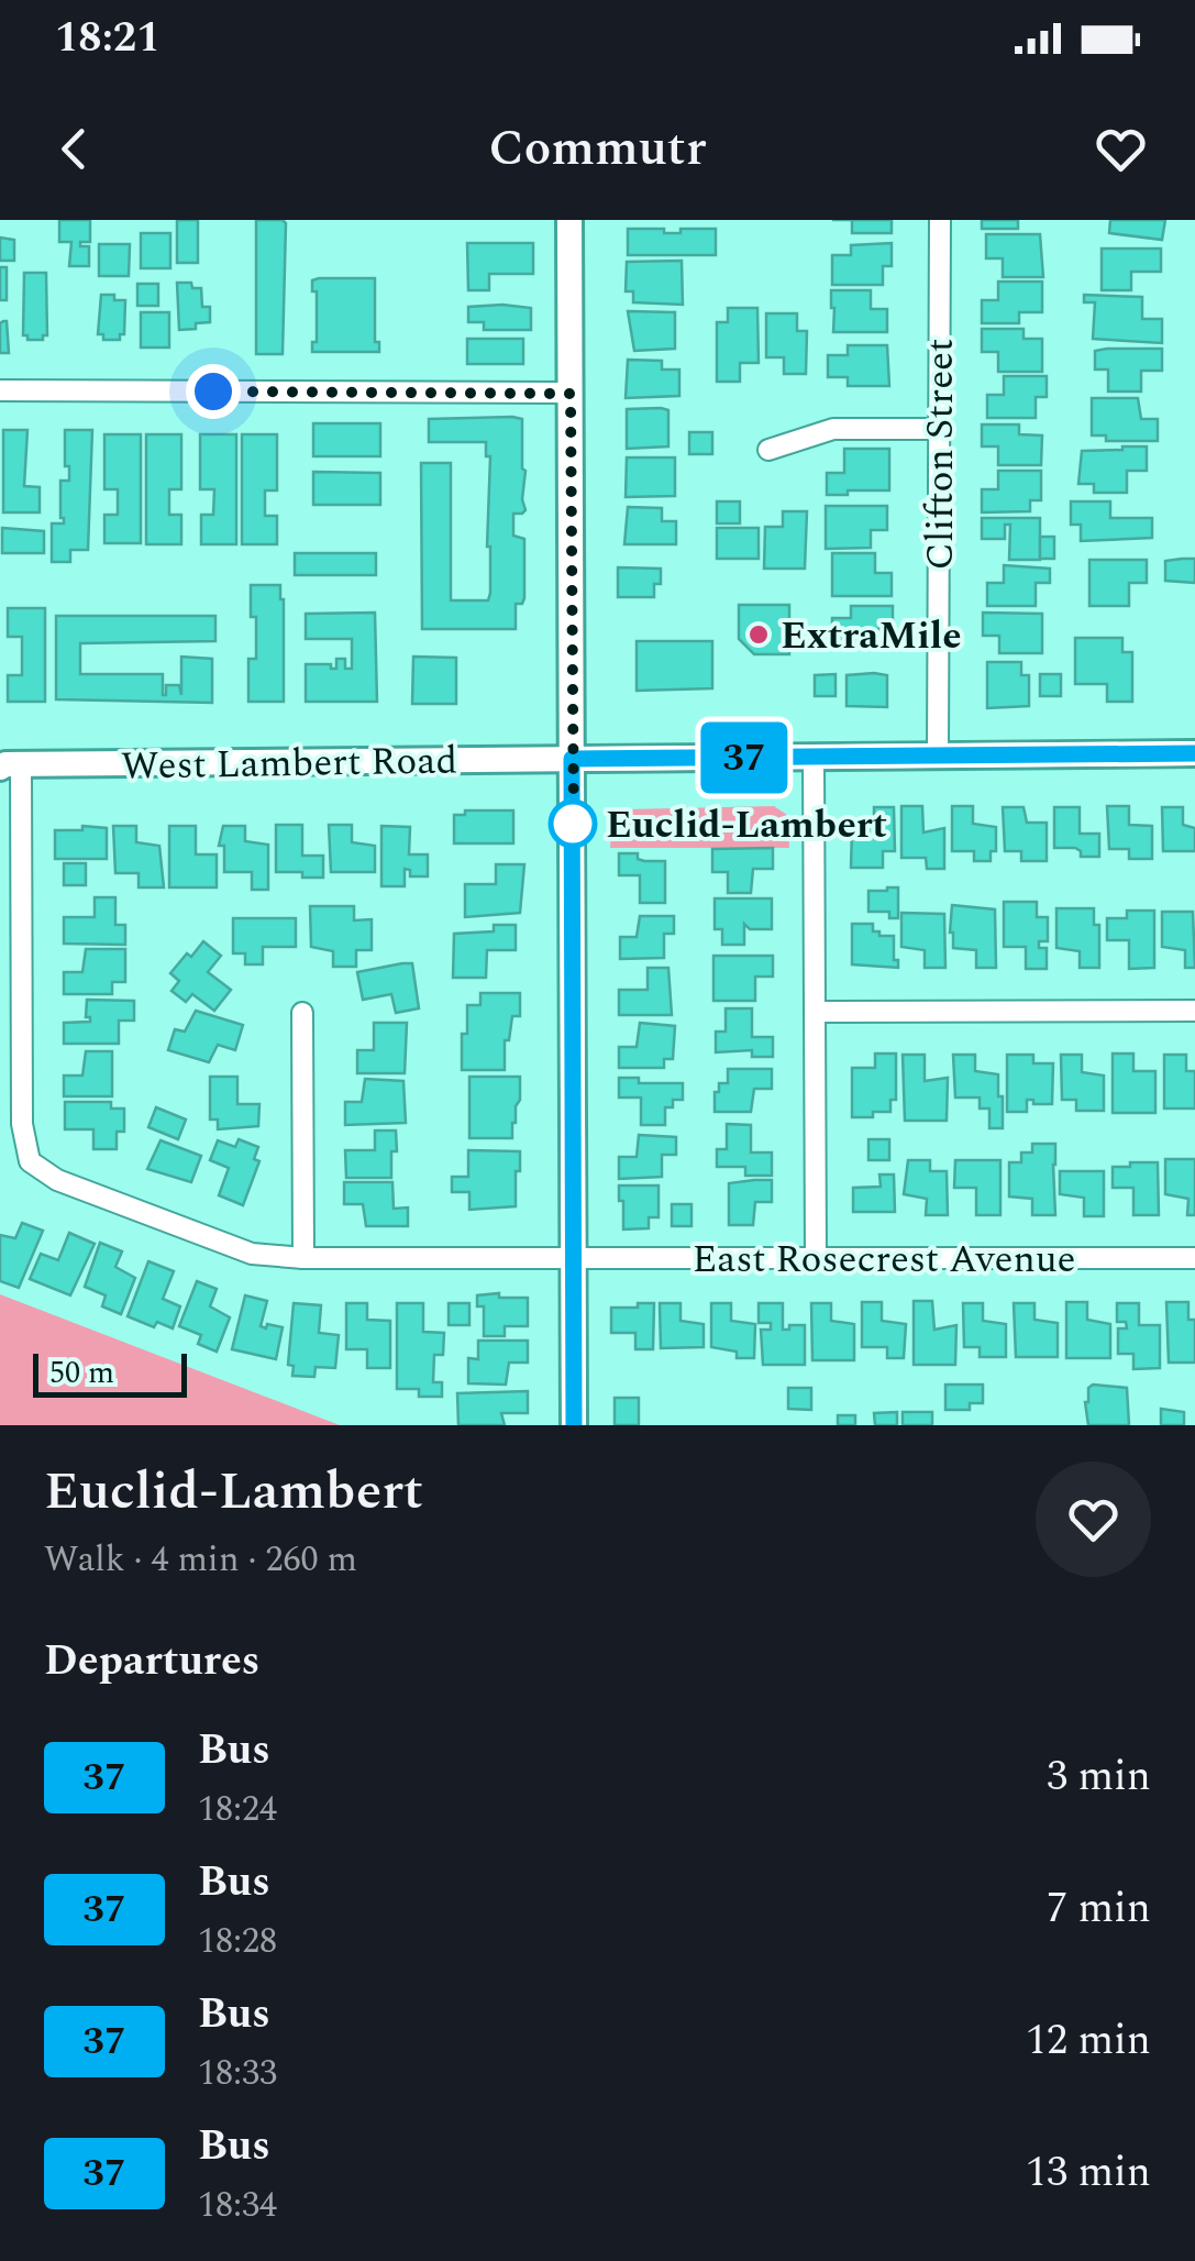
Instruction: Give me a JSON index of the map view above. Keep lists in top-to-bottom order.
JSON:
{
  "streets": {
    "main road": ["West Lambert Road"],
    "street": ["Clifton Street", "East Rosecrest Avenue"]
  },
  "crossings": [
    ["Clifton Street", "West Lambert Road"],
    ["West Lambert Road", "East Rosecrest Avenue"]
  ],
  "places": ["ExtraMile", "Euclid-Lambert"],
  "lines": ["bus line 37"],
  "scale_bar": "50 m",
  "page": {
    "status": "18:21",
    "header": "Commutr",
    "on_map": "37",
    "scale": "50 m",
    "heading": [
      ["Euclid-Lambert", "Walk · 4 min · 260 m"],
      "Departures"
    ],
    "list": [
      {
        "mark": "37",
        "name": "Bus",
        "note": "18:24",
        "value": "3 min"
      },
      {
        "mark": "37",
        "name": "Bus",
        "note": "18:28",
        "value": "7 min"
      },
      {
        "mark": "37",
        "name": "Bus",
        "note": "18:33",
        "value": "12 min"
      },
      {
        "mark": "37",
        "name": "Bus",
        "note": "18:34",
        "value": "13 min"
      }
    ]
  }
}
